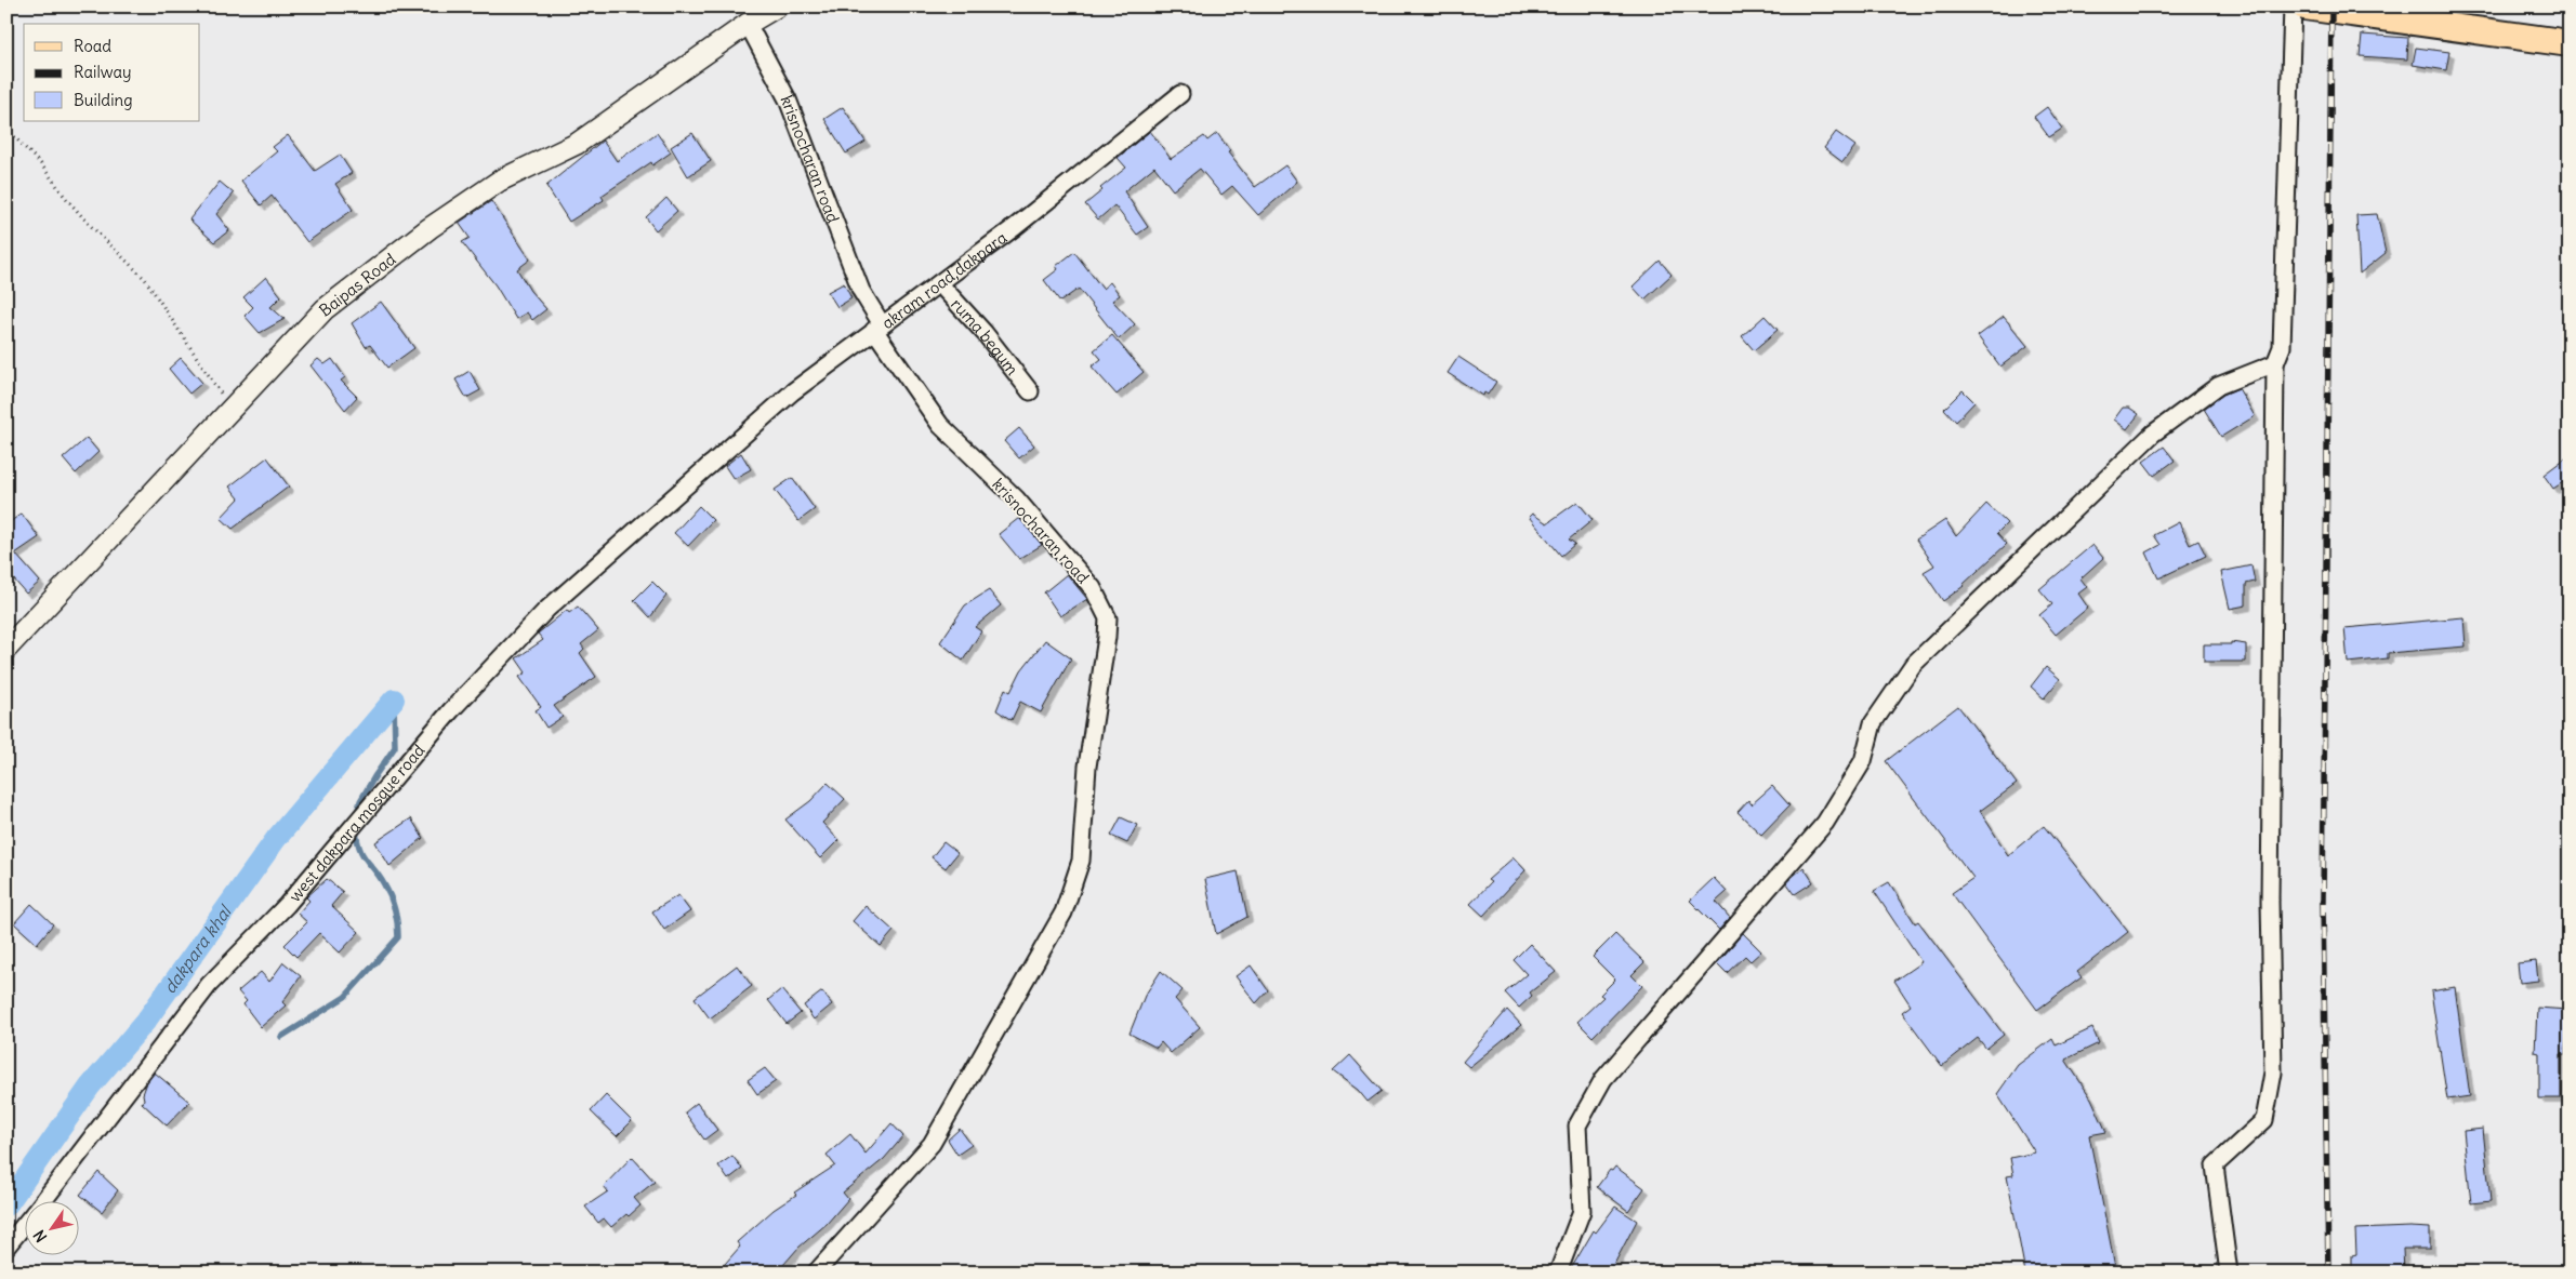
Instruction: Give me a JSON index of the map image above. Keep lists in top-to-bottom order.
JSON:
{
  "streets": {
    "street": [
      "krisnocharan road",
      "akram road,dakpara",
      "Baipas Road",
      "ruma begum",
      "west dakpara mosque road"
    ]
  },
  "crossings": [
    ["krisnocharan road", "akram road,dakpara"],
    ["krisnocharan road", "Baipas Road"],
    ["akram road,dakpara", "ruma begum"],
    ["akram road,dakpara", "west dakpara mosque road"]
  ],
  "water": ["dakpara khal"],
  "legend": ["Road", "Railway", "Building"],
  "north": "bottom left"
}
